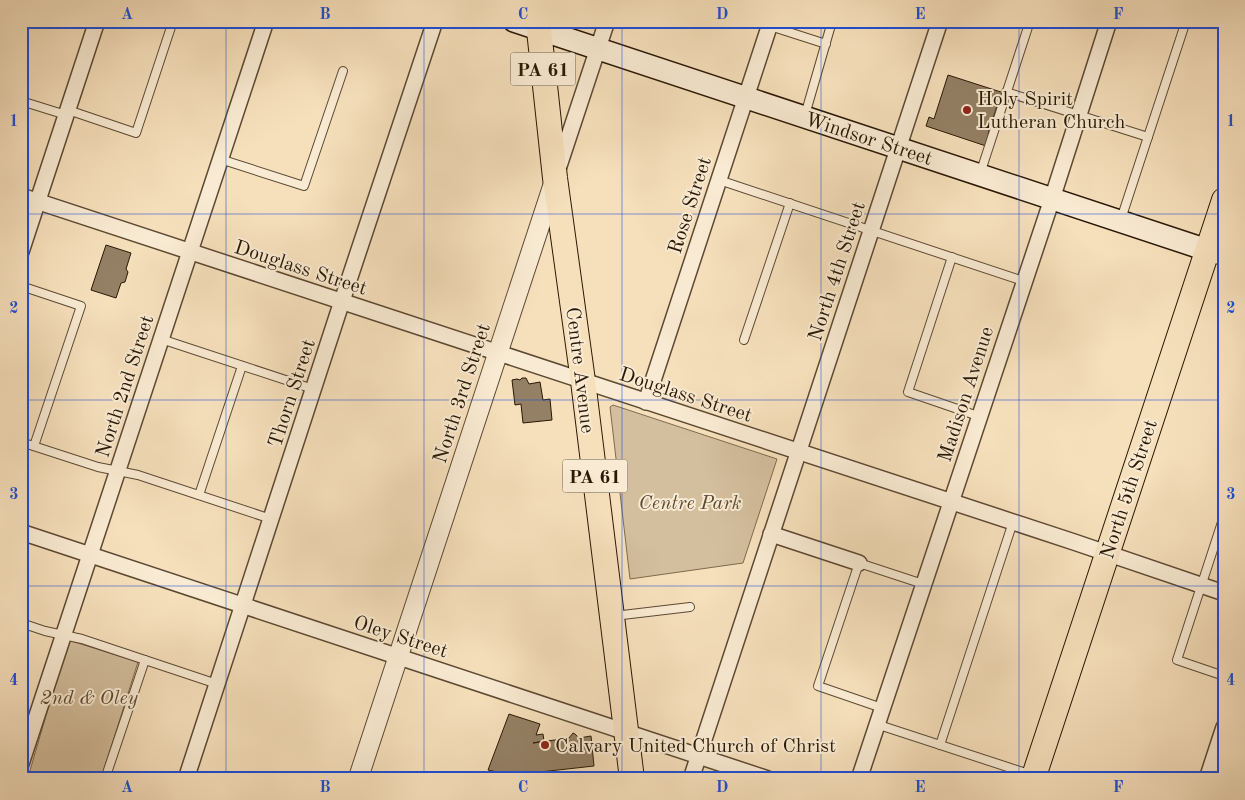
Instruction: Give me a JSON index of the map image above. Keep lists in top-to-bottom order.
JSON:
{
  "streets": {
    "main road": [
      "PA 61",
      "Windsor Street",
      "Centre Avenue",
      "North 5th Street"
    ],
    "street": [
      "Rose Street",
      "Douglass Street",
      "North 4th Street",
      "North 2nd Street",
      "Thorn Street",
      "North 3rd Street",
      "Madison Avenue",
      "Oley Street"
    ]
  },
  "crossings": [
    ["Windsor Street", "Rose Street"],
    ["Windsor Street", "North 4th Street"],
    ["Windsor Street", "Centre Avenue"],
    ["Windsor Street", "North 3rd Street"],
    ["Windsor Street", "Madison Avenue"],
    ["Windsor Street", "North 5th Street"],
    ["Rose Street", "Douglass Street"],
    ["Douglass Street", "North 4th Street"],
    ["Douglass Street", "Centre Avenue"],
    ["Douglass Street", "North 2nd Street"],
    ["Douglass Street", "Thorn Street"],
    ["Douglass Street", "North 3rd Street"],
    ["Douglass Street", "Madison Avenue"],
    ["Douglass Street", "North 5th Street"],
    ["North 4th Street", "Oley Street"],
    ["Centre Avenue", "North 3rd Street"],
    ["Centre Avenue", "Oley Street"],
    ["North 2nd Street", "Oley Street"],
    ["Thorn Street", "Oley Street"],
    ["North 3rd Street", "Oley Street"]
  ],
  "parks": ["Centre Park", "2nd & Oley"],
  "places": ["Holy Spirit Lutheran Church", "Calvary United Church of Christ"],
  "grid": {
    "columns": [
      "A",
      "B",
      "C",
      "D",
      "E",
      "F"
    ],
    "rows": [
      "1",
      "2",
      "3",
      "4"
    ]
  }
}
